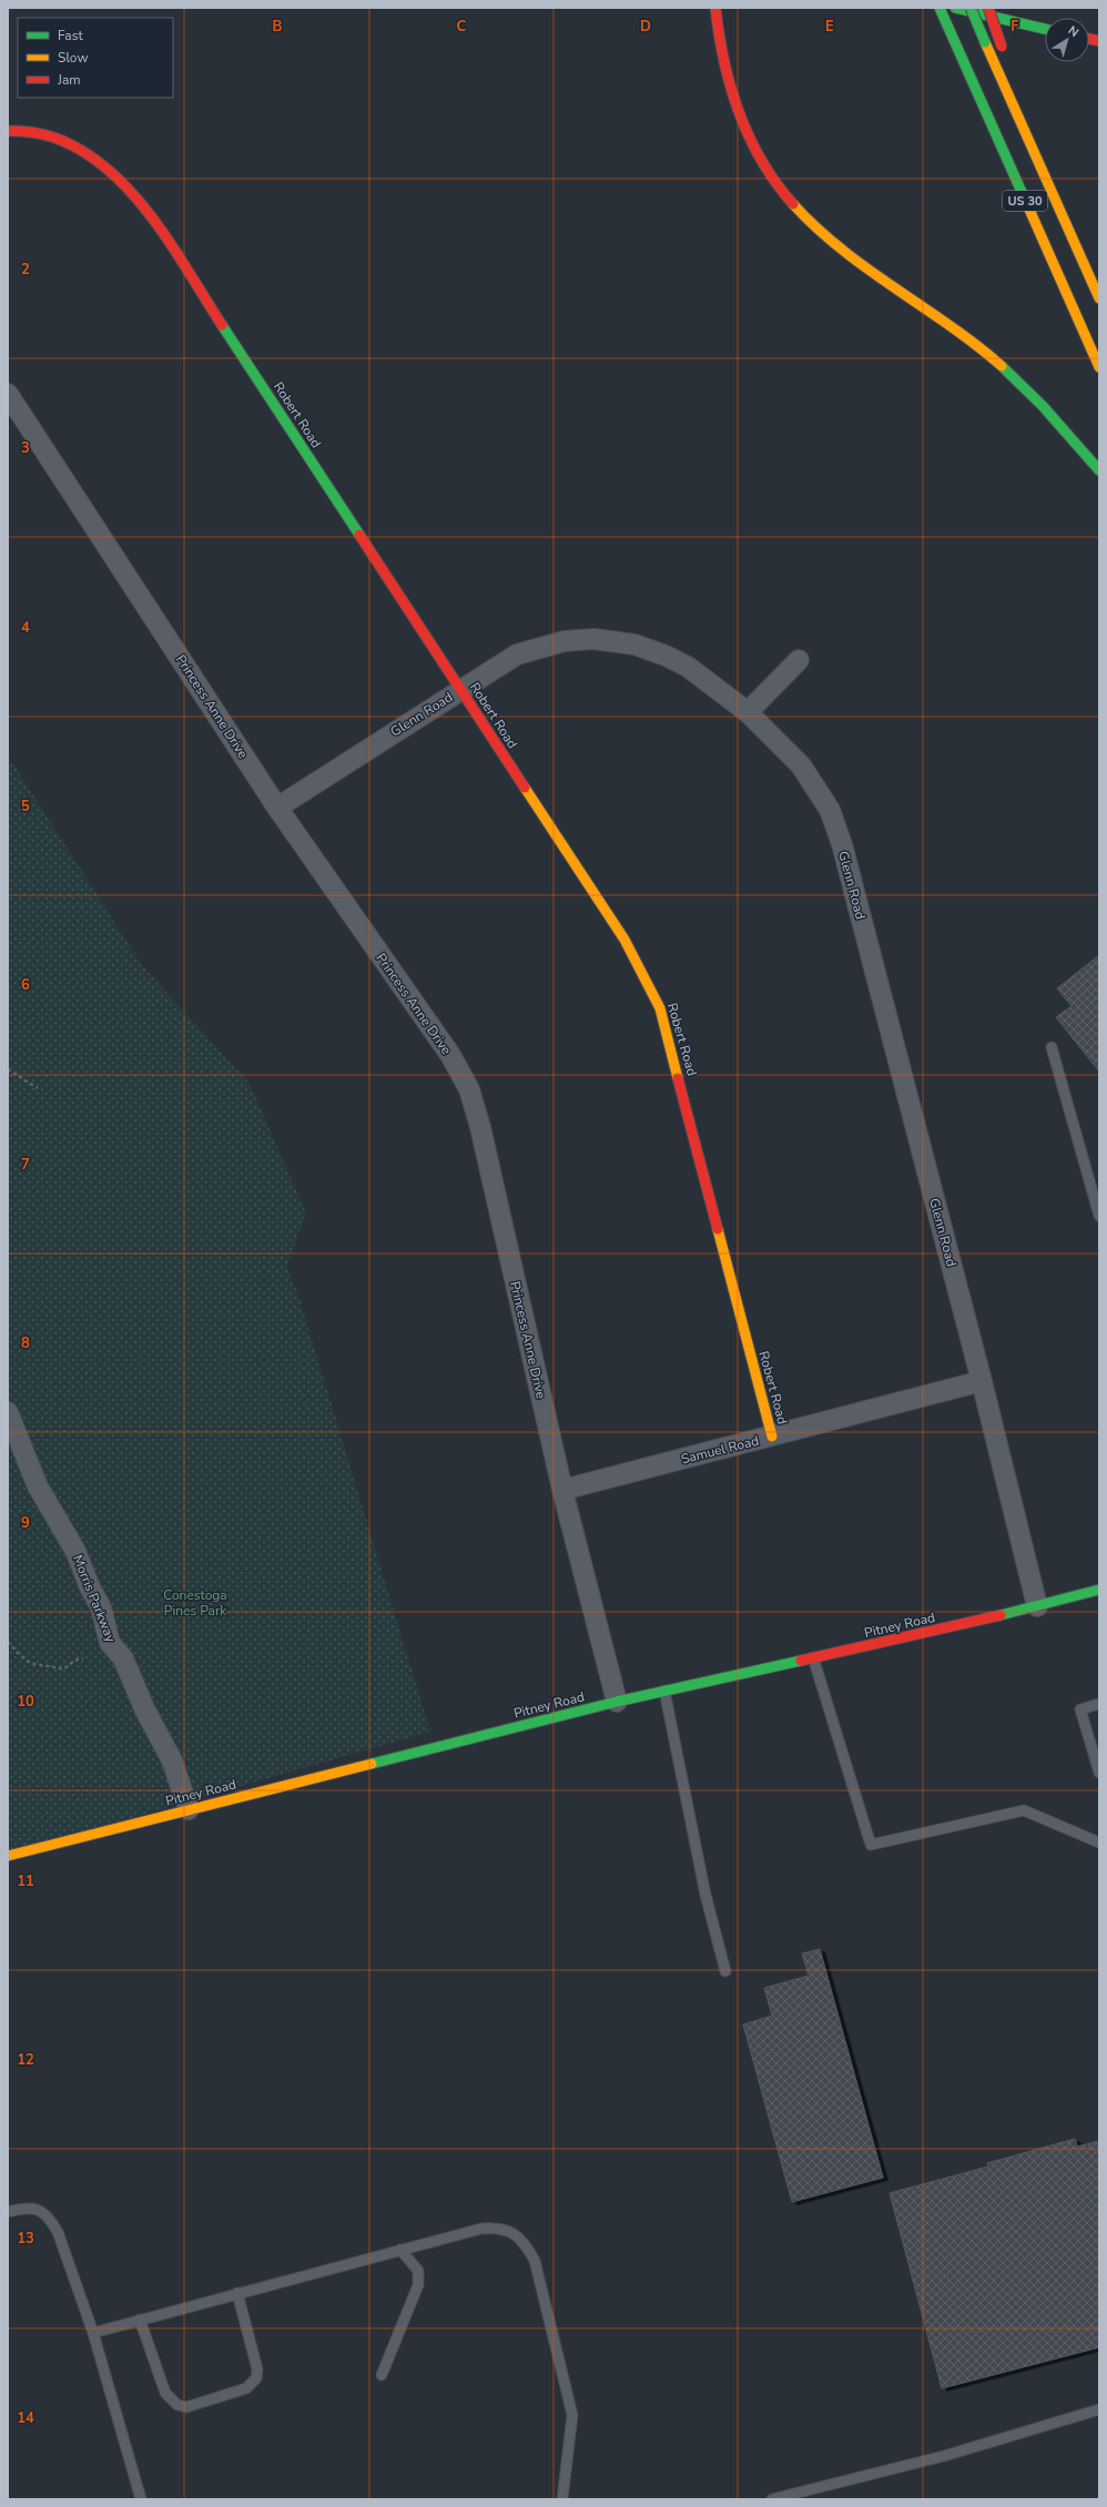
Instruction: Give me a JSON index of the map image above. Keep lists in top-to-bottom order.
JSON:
{
  "streets": {
    "main road": ["US 30", "Robert Road", "Pitney Road"],
    "street": [
      "Princess Anne Drive",
      "Glenn Road",
      "Samuel Road",
      "Morris Parkway"
    ]
  },
  "crossings": [
    ["Robert Road", "Glenn Road"],
    ["Robert Road", "Samuel Road"],
    ["Princess Anne Drive", "Glenn Road"],
    ["Princess Anne Drive", "Samuel Road"],
    ["Princess Anne Drive", "Pitney Road"],
    ["Glenn Road", "Samuel Road"],
    ["Glenn Road", "Pitney Road"],
    ["Morris Parkway", "Pitney Road"]
  ],
  "parks": ["Conestoga Pines Park"],
  "legend": ["Fast", "Slow", "Jam"],
  "north": "top right",
  "grid": {
    "columns": [
      "B",
      "C",
      "D",
      "E",
      "F"
    ],
    "rows": [
      "2",
      "3",
      "4",
      "5",
      "6",
      "7",
      "8",
      "9",
      "10",
      "11",
      "12",
      "13",
      "14"
    ]
  }
}
